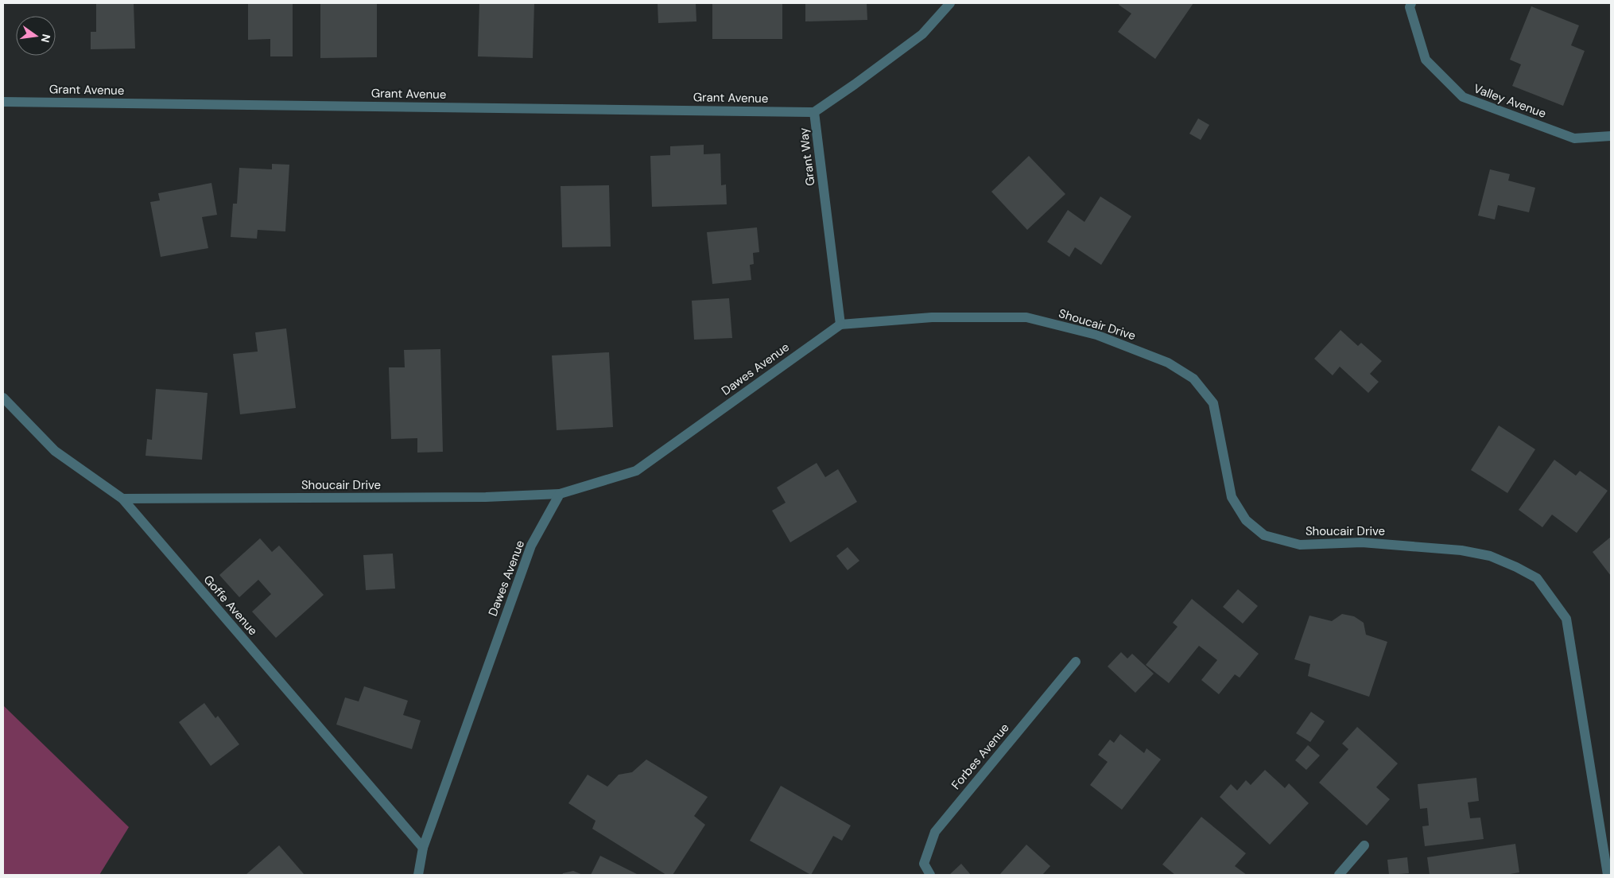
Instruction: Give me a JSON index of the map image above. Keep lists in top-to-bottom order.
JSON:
{
  "streets": {
    "street": [
      "Grant Avenue",
      "Valley Avenue",
      "Grant Way",
      "Shoucair Drive",
      "Dawes Avenue",
      "Goffe Avenue",
      "Forbes Avenue"
    ]
  },
  "crossings": [
    ["Grant Avenue", "Grant Way"],
    ["Grant Way", "Shoucair Drive"],
    ["Grant Way", "Dawes Avenue"],
    ["Shoucair Drive", "Dawes Avenue"],
    ["Shoucair Drive", "Goffe Avenue"],
    ["Dawes Avenue", "Goffe Avenue"]
  ],
  "north": "right"
}
